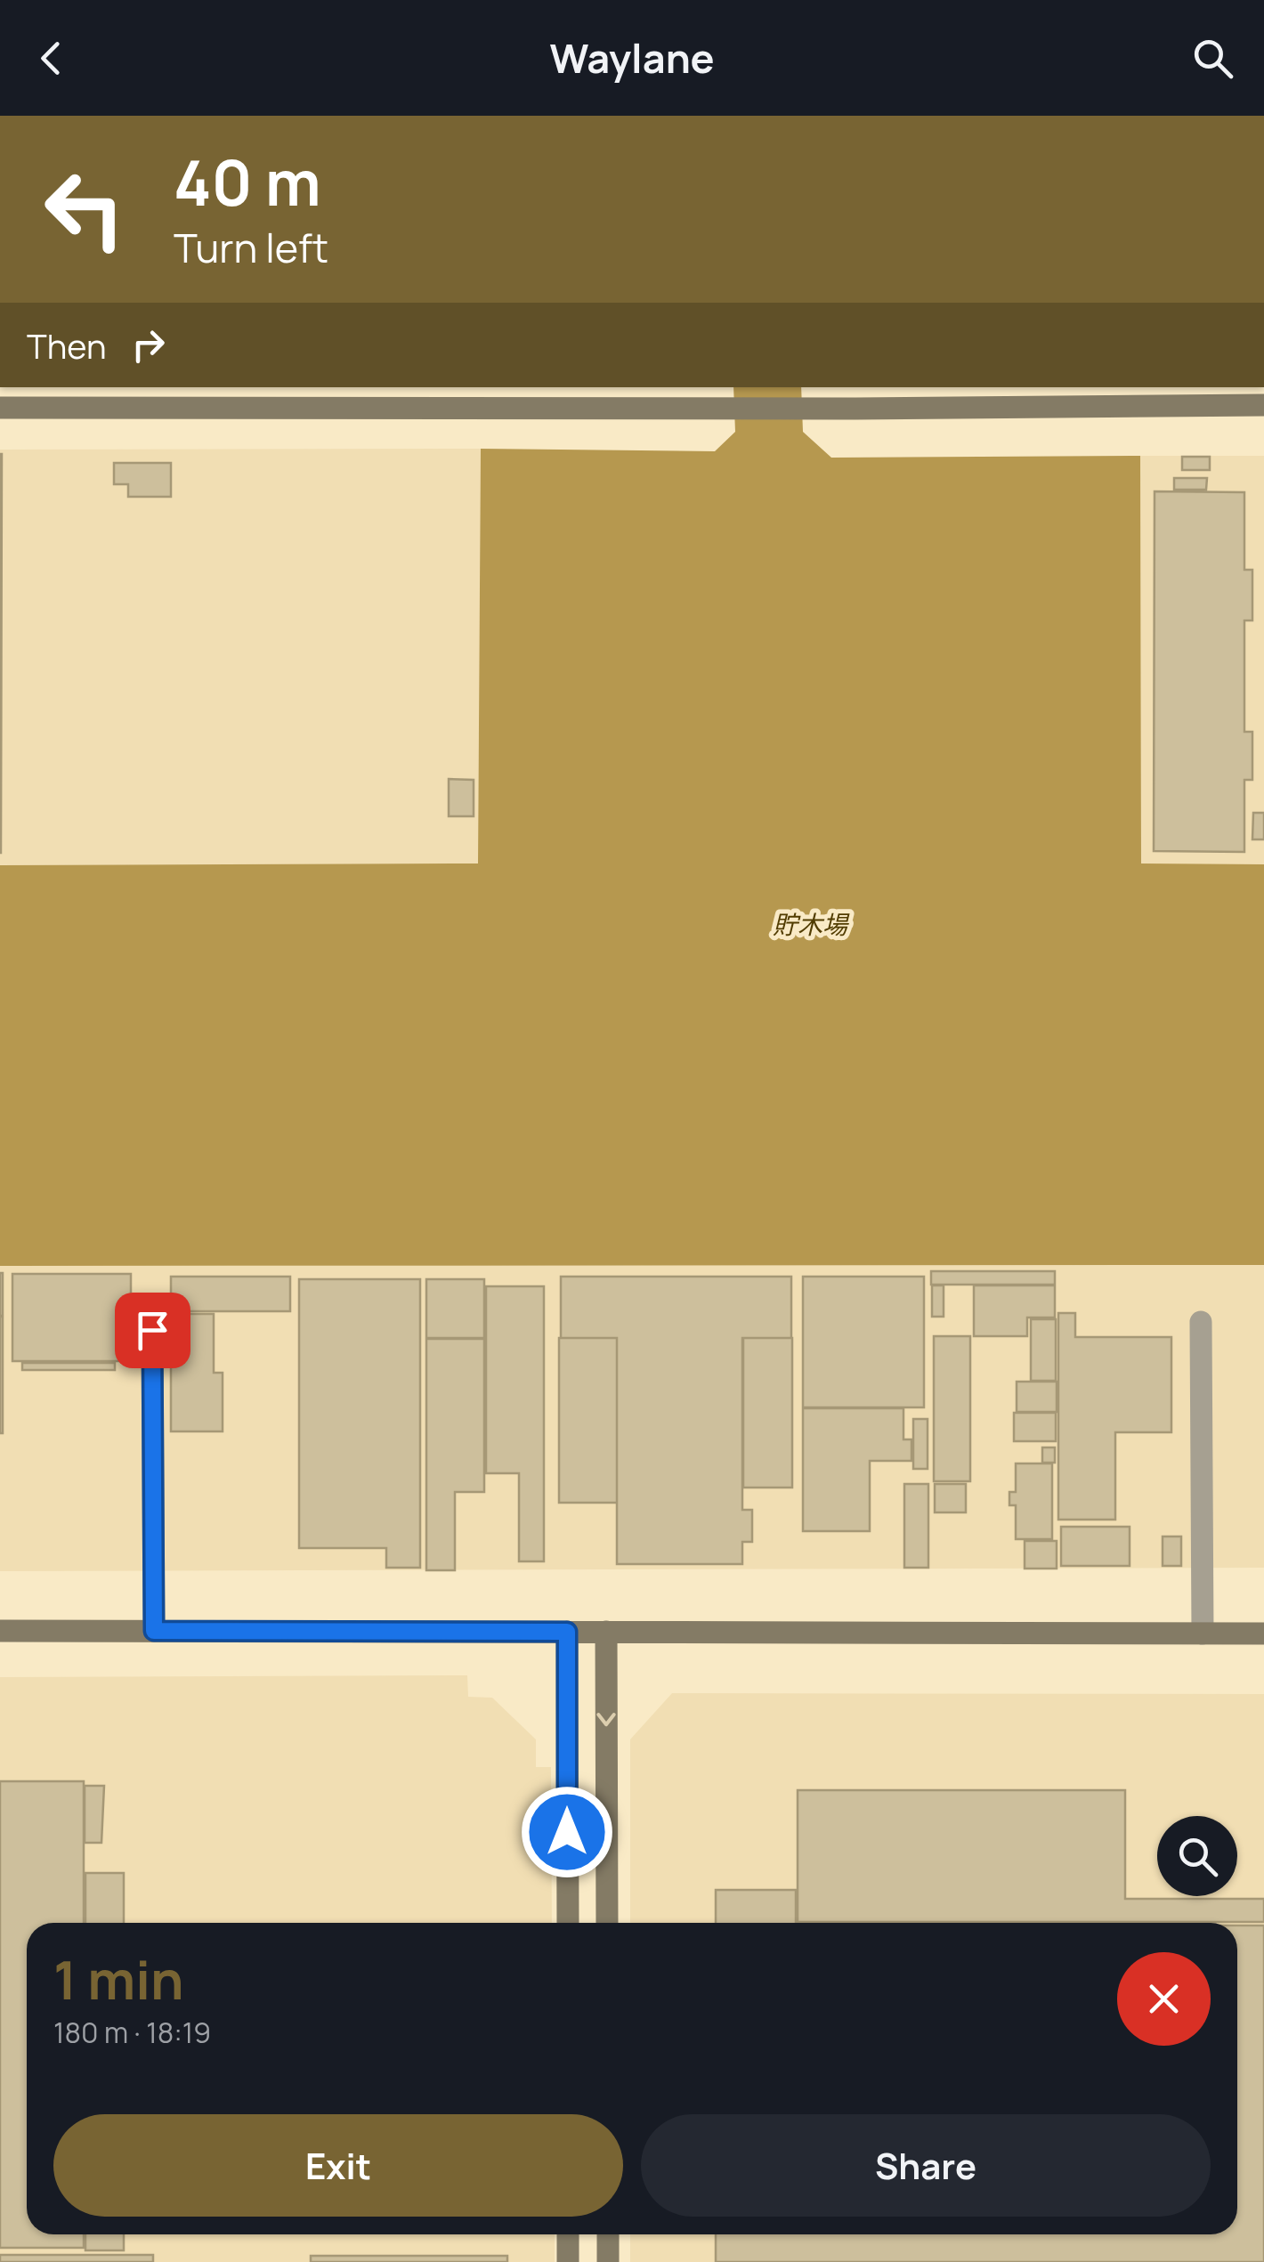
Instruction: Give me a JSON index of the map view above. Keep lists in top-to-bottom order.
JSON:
{
  "water": ["貯木場"],
  "page": {
    "header": "Waylane",
    "turn": ["40 m", "Turn left"],
    "then": "Then",
    "heading": ["1 min", "180 m · 18:19"],
    "buttons": ["Exit", "Share"]
  }
}
